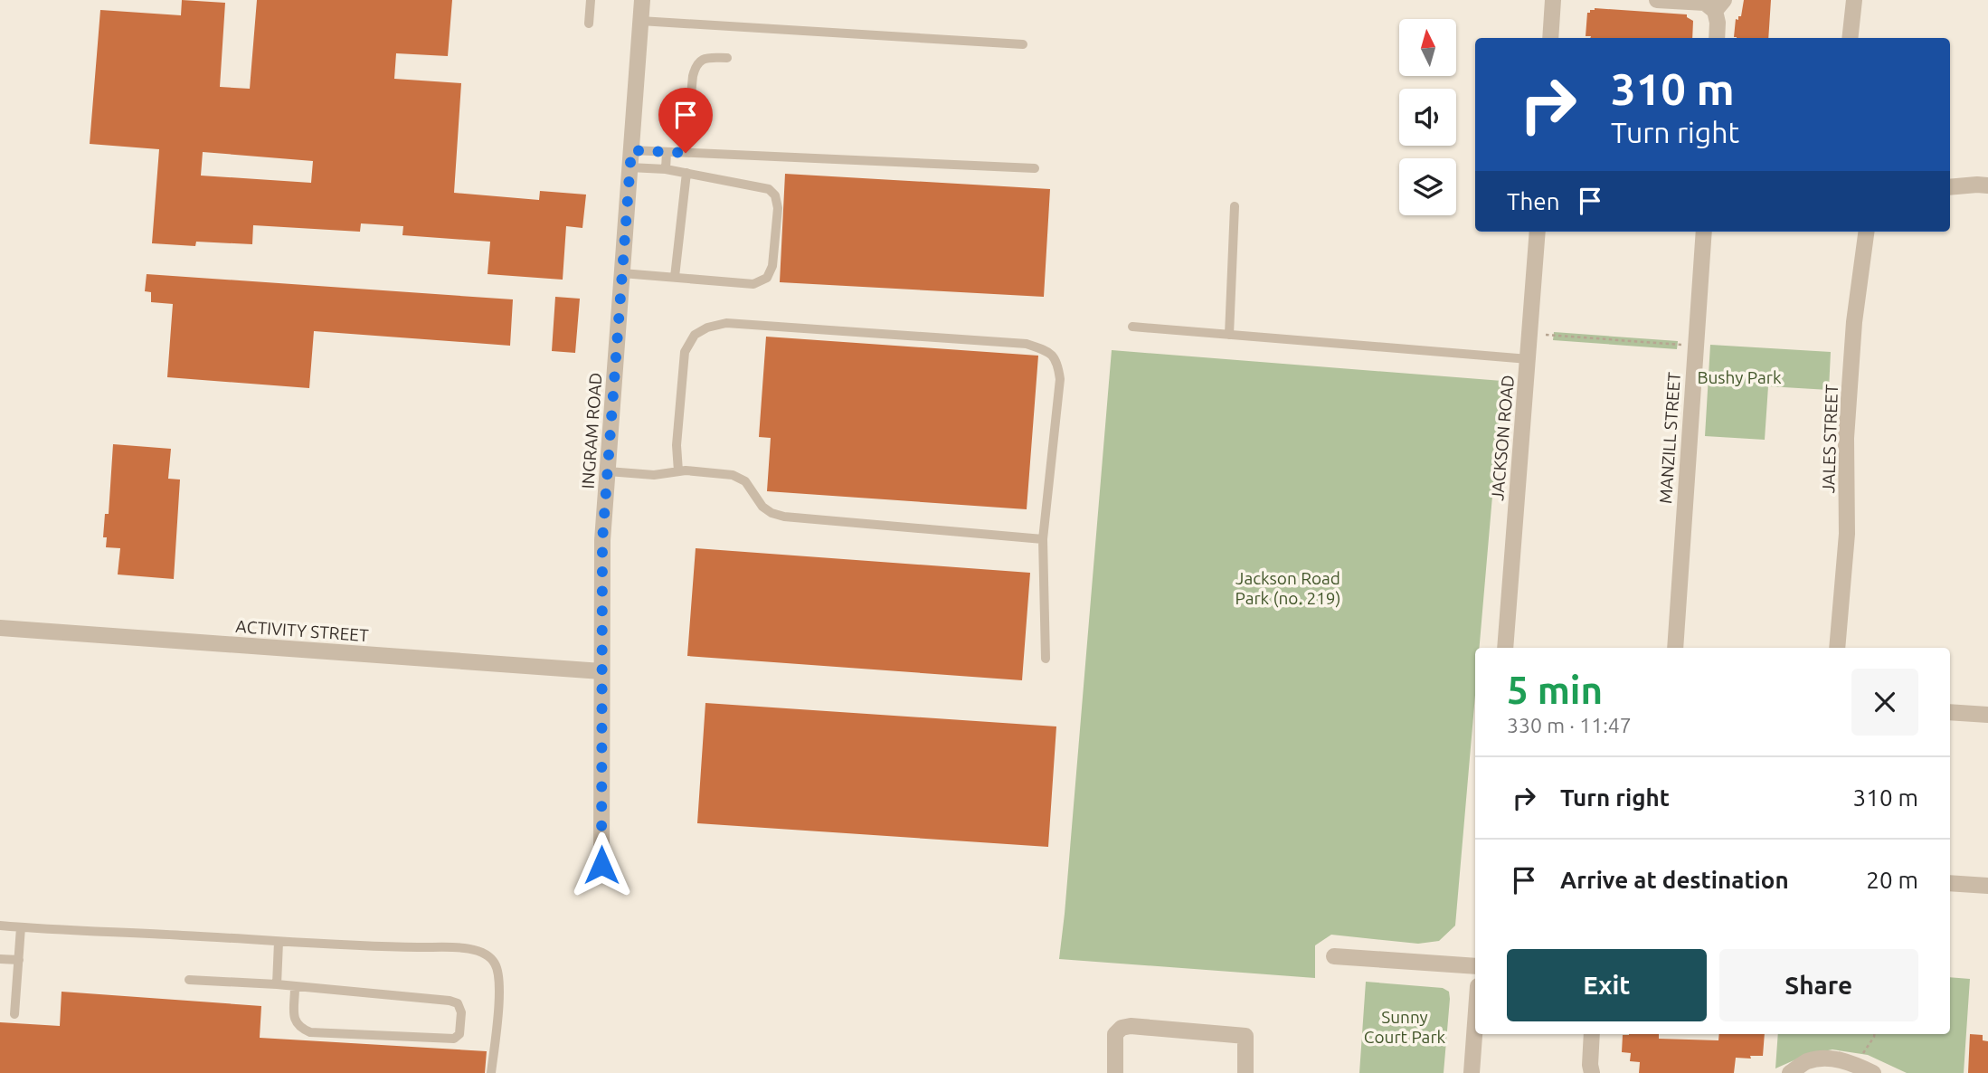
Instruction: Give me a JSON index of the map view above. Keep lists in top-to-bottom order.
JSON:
{
  "streets": {
    "street": [
      "INGRAM ROAD",
      "JACKSON ROAD",
      "MANZILL STREET",
      "JALES STREET",
      "ACTIVITY STREET"
    ]
  },
  "crossings": [
    ["INGRAM ROAD", "ACTIVITY STREET"]
  ],
  "parks": ["Bushy Park", "Jackson Road Park (no. 219)", "Sunny Court Park"],
  "north": "top",
  "page": {
    "turn": ["310 m", "Turn right"],
    "then": "Then",
    "heading": ["5 min", "330 m · 11:47"],
    "list": [
      {
        "name": "Turn right",
        "value": "310 m"
      },
      {
        "name": "Arrive at destination",
        "value": "20 m"
      }
    ],
    "buttons": ["Exit", "Share"]
  }
}
